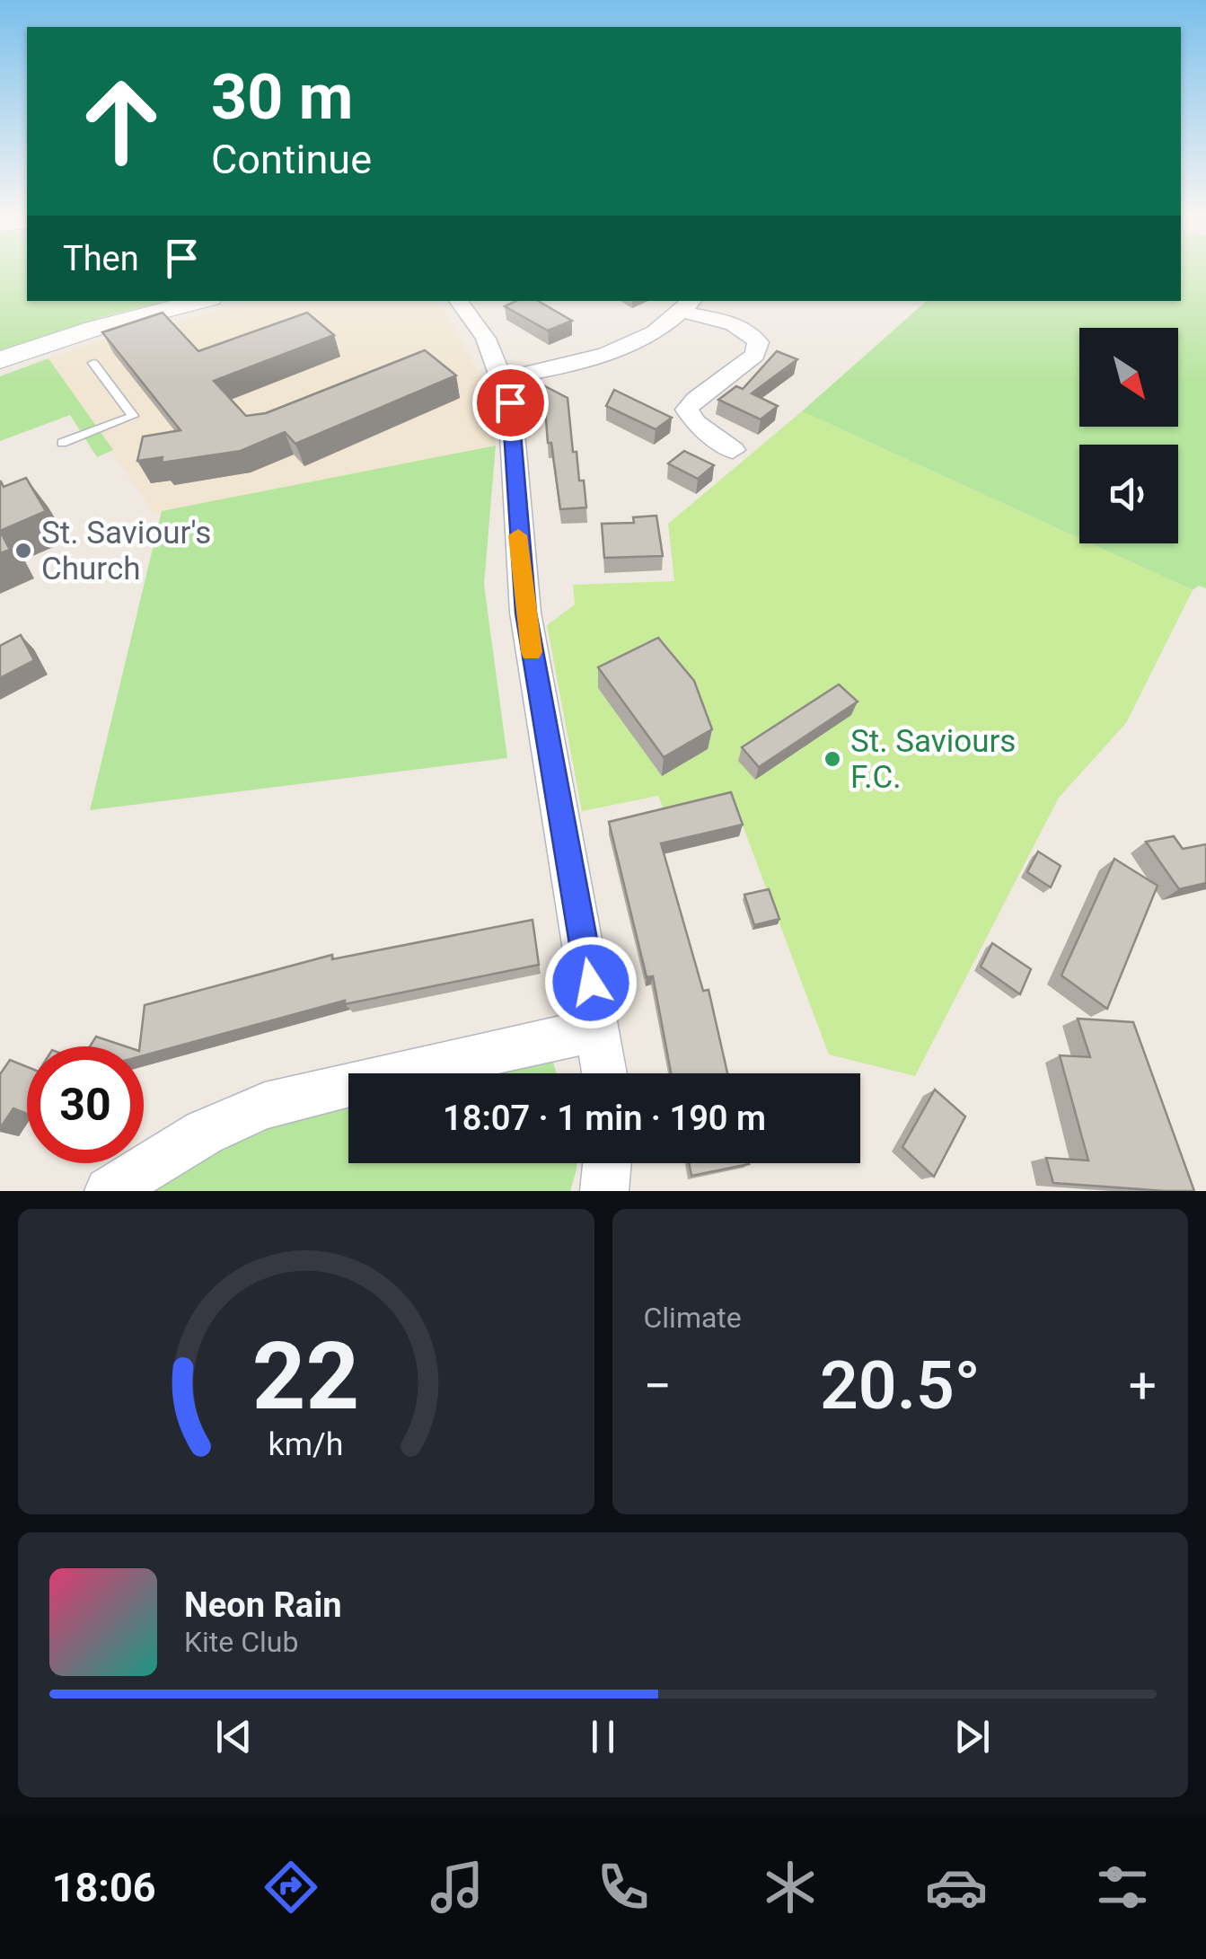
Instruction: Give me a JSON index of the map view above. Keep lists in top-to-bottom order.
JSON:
{
  "places": ["St. Saviour's Church", "St. Saviours F.C."],
  "north": "bottom right",
  "page": {
    "turn": ["30 m", "Continue"],
    "then": "Then",
    "limit": "30",
    "trip": "18:07 · 1 min · 190 m",
    "tile": "Climate",
    "heat": ["−", "20.5°", "+"],
    "song": ["Neon Rain", "Kite Club"],
    "tabs": "18:06",
    "gauge": ["22", "km/h"]
  }
}
